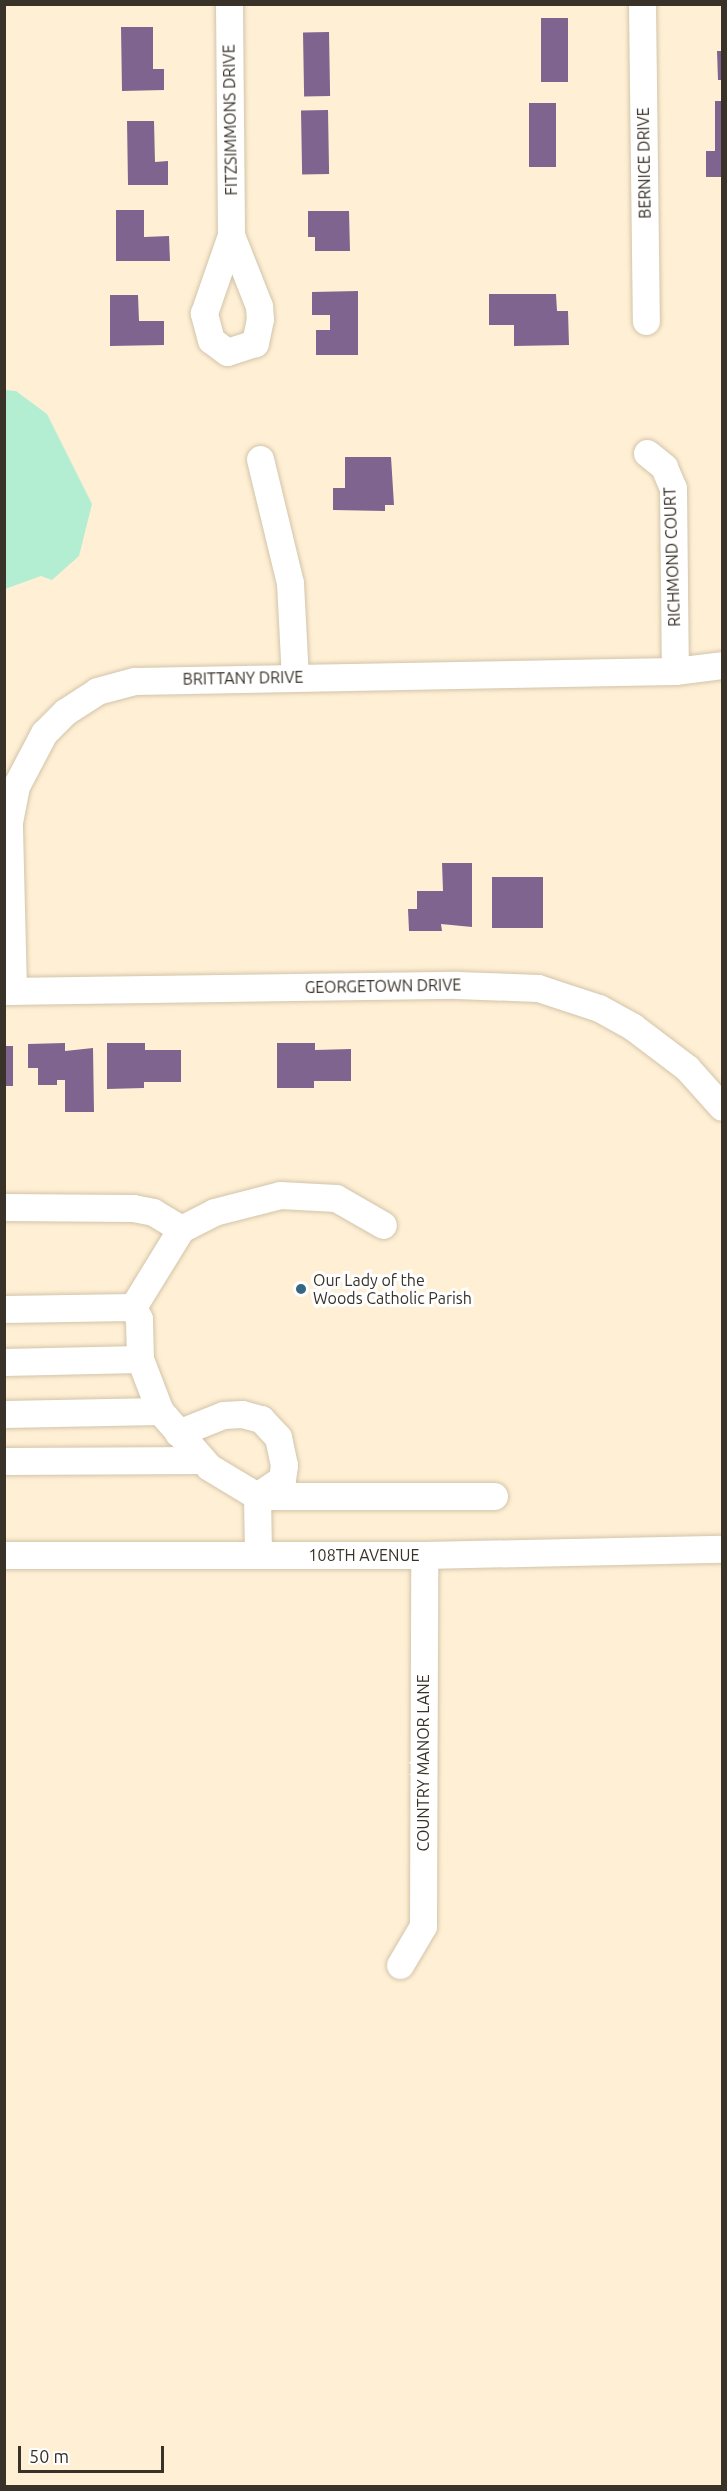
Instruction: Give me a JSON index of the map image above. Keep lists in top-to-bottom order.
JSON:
{
  "streets": {
    "street": [
      "FITZSIMMONS DRIVE",
      "BERNICE DRIVE",
      "RICHMOND COURT",
      "BRITTANY DRIVE",
      "GEORGETOWN DRIVE",
      "108TH AVENUE",
      "COUNTRY MANOR LANE"
    ]
  },
  "crossings": [
    ["RICHMOND COURT", "BRITTANY DRIVE"],
    ["BRITTANY DRIVE", "GEORGETOWN DRIVE"],
    ["108TH AVENUE", "COUNTRY MANOR LANE"]
  ],
  "places": ["Our Lady of the Woods Catholic Parish"],
  "scale_bar": "50 m"
}
